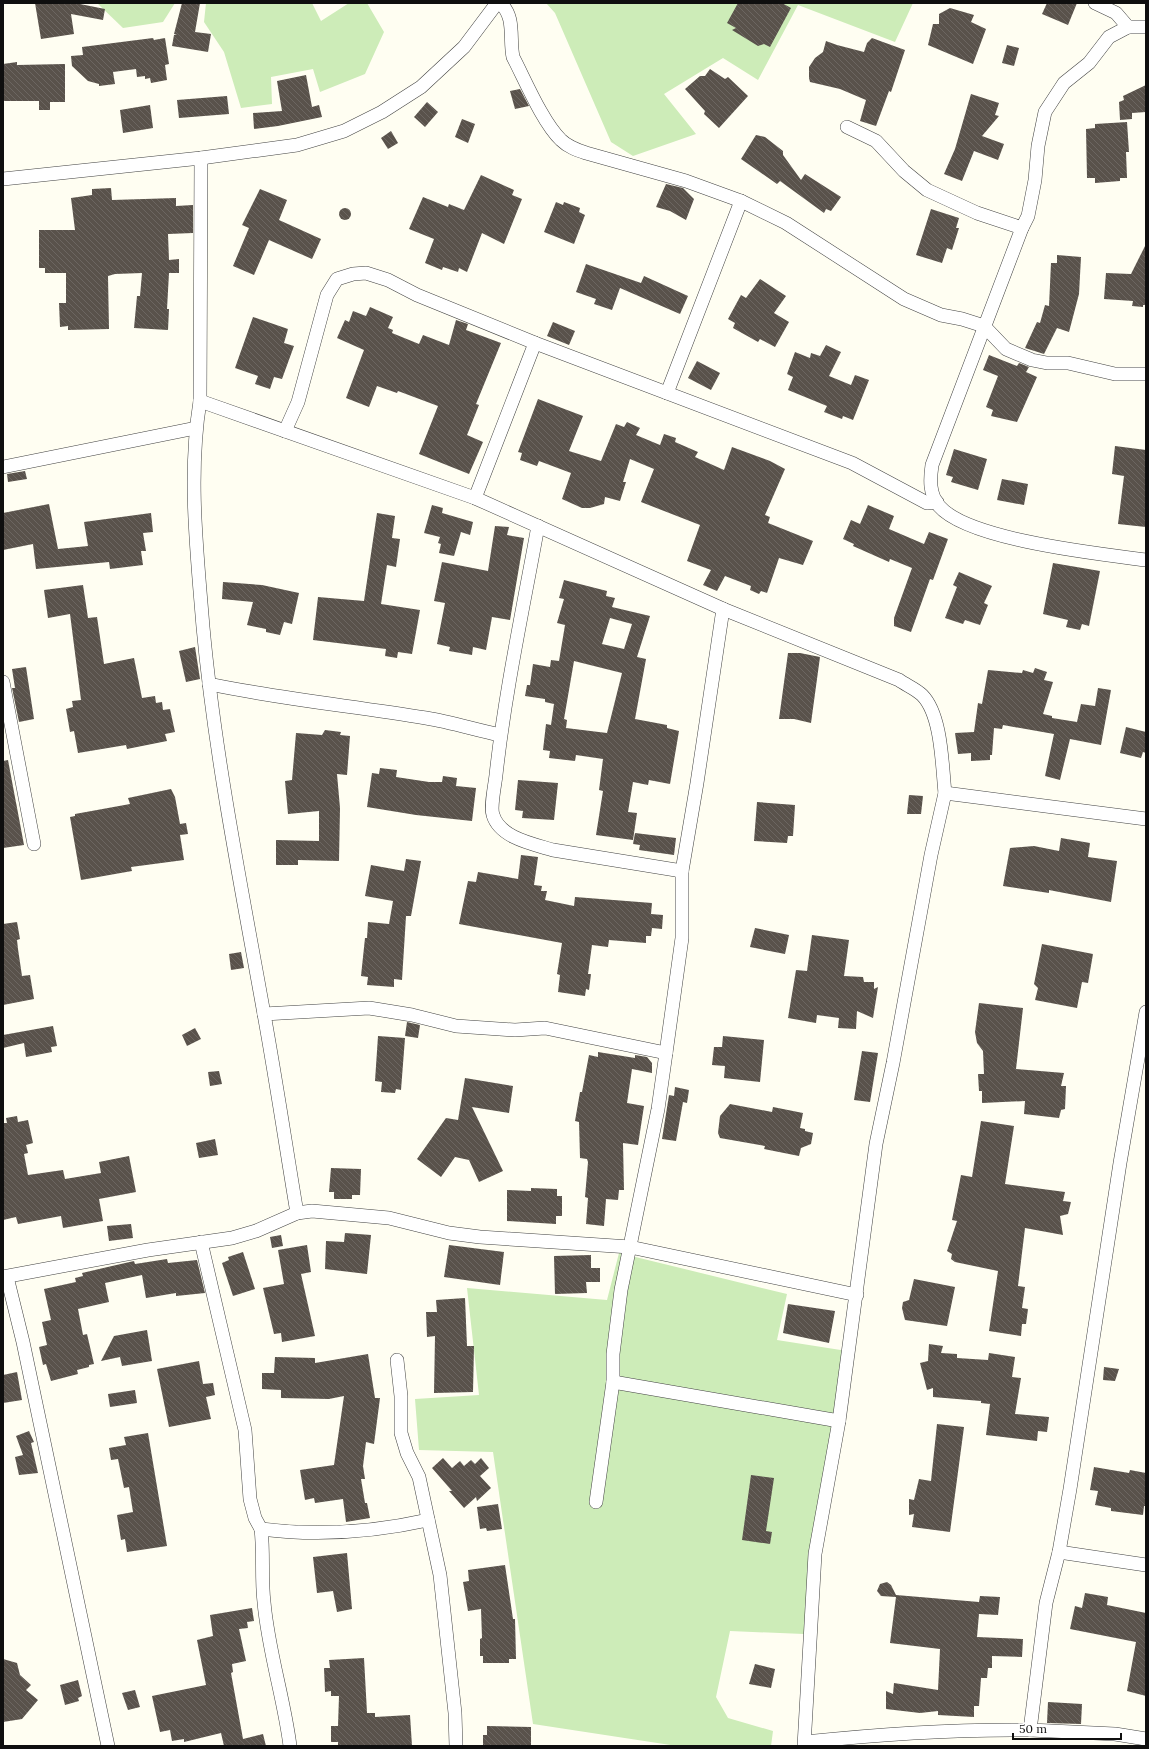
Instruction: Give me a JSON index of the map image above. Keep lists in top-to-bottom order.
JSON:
{
  "scale_bar": "50 m"
}
